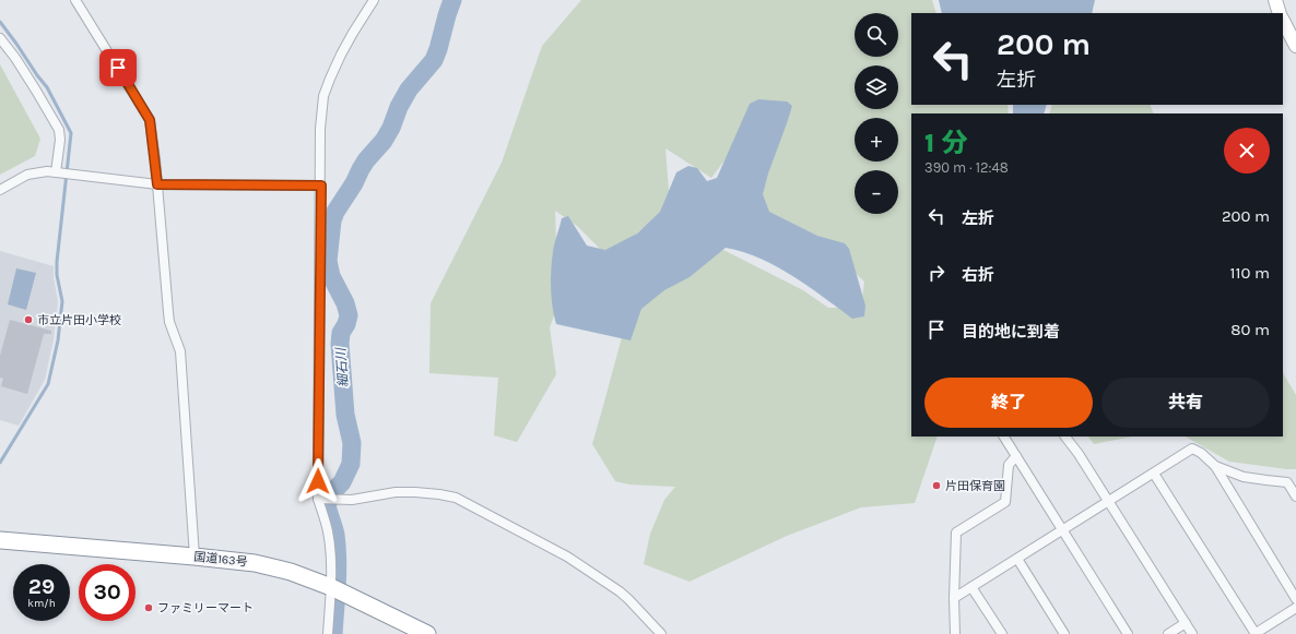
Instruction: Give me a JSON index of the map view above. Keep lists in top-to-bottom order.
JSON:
{
  "streets": {
    "highway": ["国道163号"]
  },
  "water": ["細石川"],
  "places": ["市立片田小学校", "片田保育園", "ファミリーマート"],
  "page": {
    "map_buttons": ["+", "−"],
    "turn": ["200 m", "左折"],
    "heading": ["1 分", "390 m · 12:48"],
    "list": [
      {
        "name": "左折",
        "value": "200 m"
      },
      {
        "name": "右折",
        "value": "110 m"
      },
      {
        "name": "目的地に到着",
        "value": "80 m"
      }
    ],
    "buttons": ["終了", "共有"],
    "speed": "29 km/h",
    "limit": "30"
  }
}
